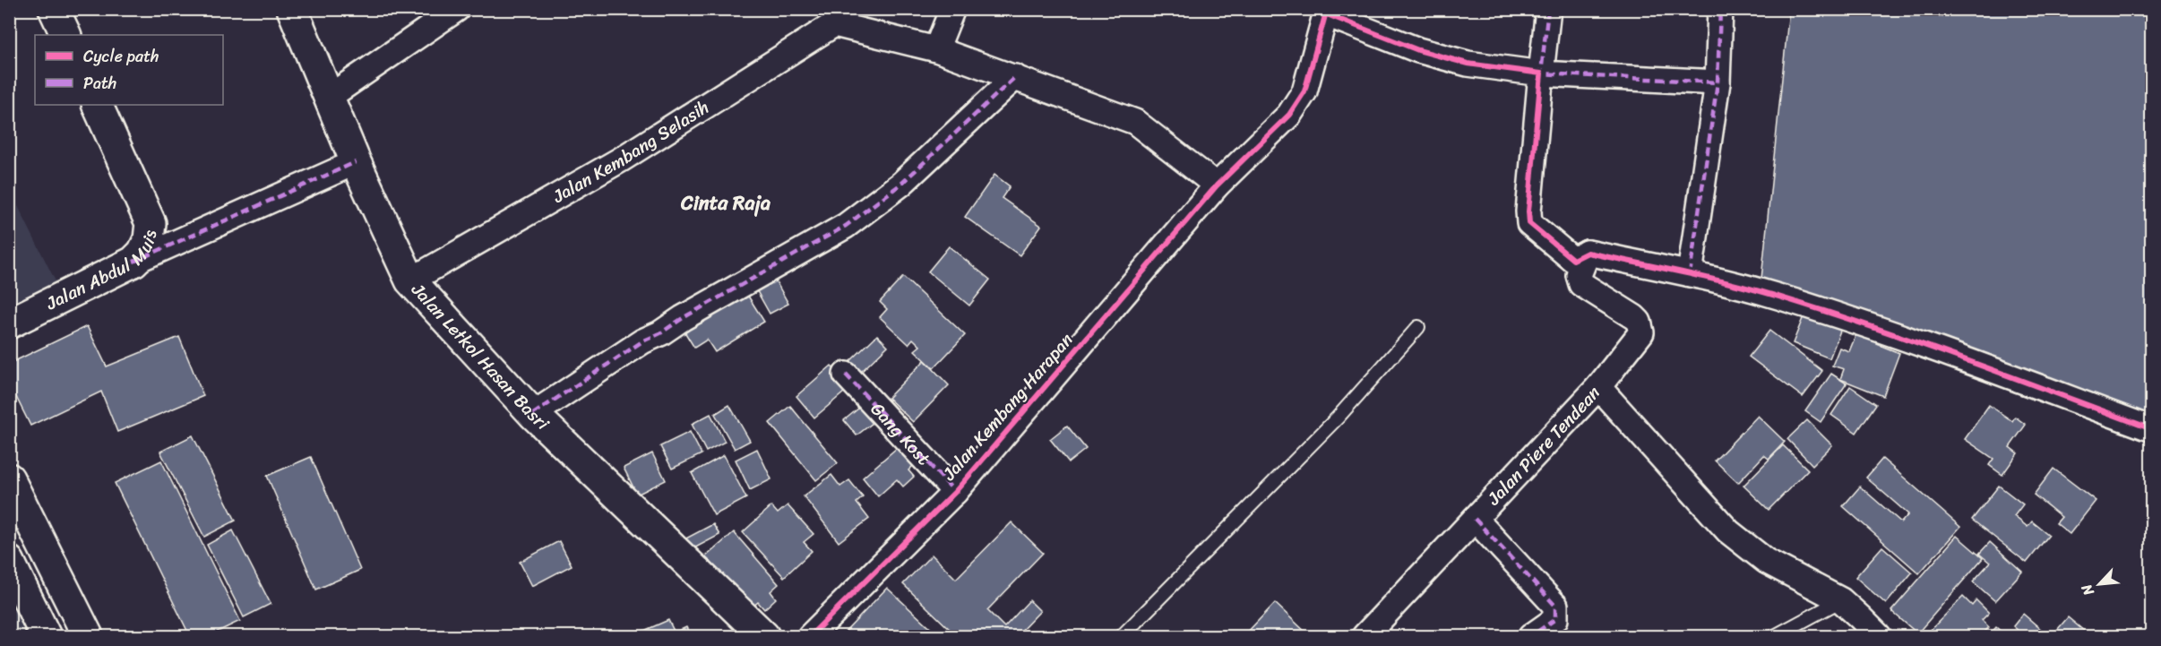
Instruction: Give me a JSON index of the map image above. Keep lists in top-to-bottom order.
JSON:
{
  "streets": {
    "street": [
      "Jalan Kembang Selasih",
      "Jalan Abdul Muis",
      "Jalan Letkol Hasan Basri",
      "Jalan Kembang Harapan",
      "Gang Kost",
      "Jalan Piere Tendean"
    ]
  },
  "crossings": [
    ["Jalan Kembang Selasih", "Jalan Letkol Hasan Basri"],
    ["Jalan Kembang Harapan", "Gang Kost"]
  ],
  "districts": ["Cinta Raja"],
  "legend": ["Cycle path", "Path"],
  "north": "bottom left"
}
